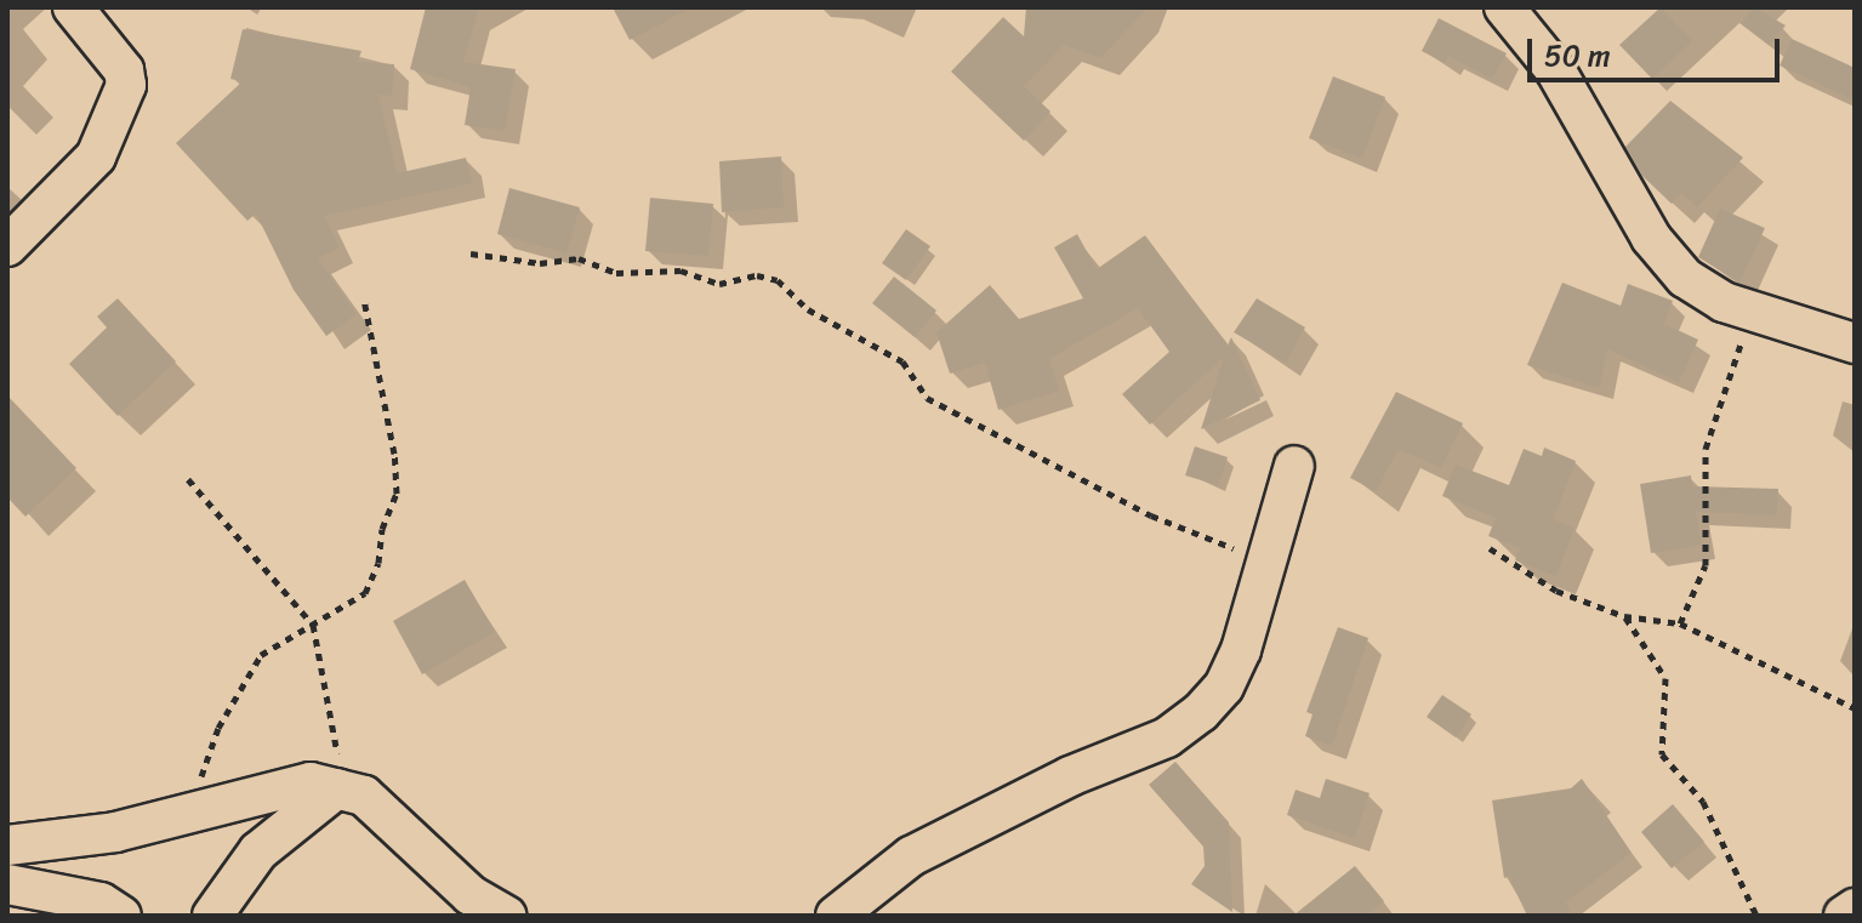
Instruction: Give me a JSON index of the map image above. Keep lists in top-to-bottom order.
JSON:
{
  "scale_bar": "50 m"
}
